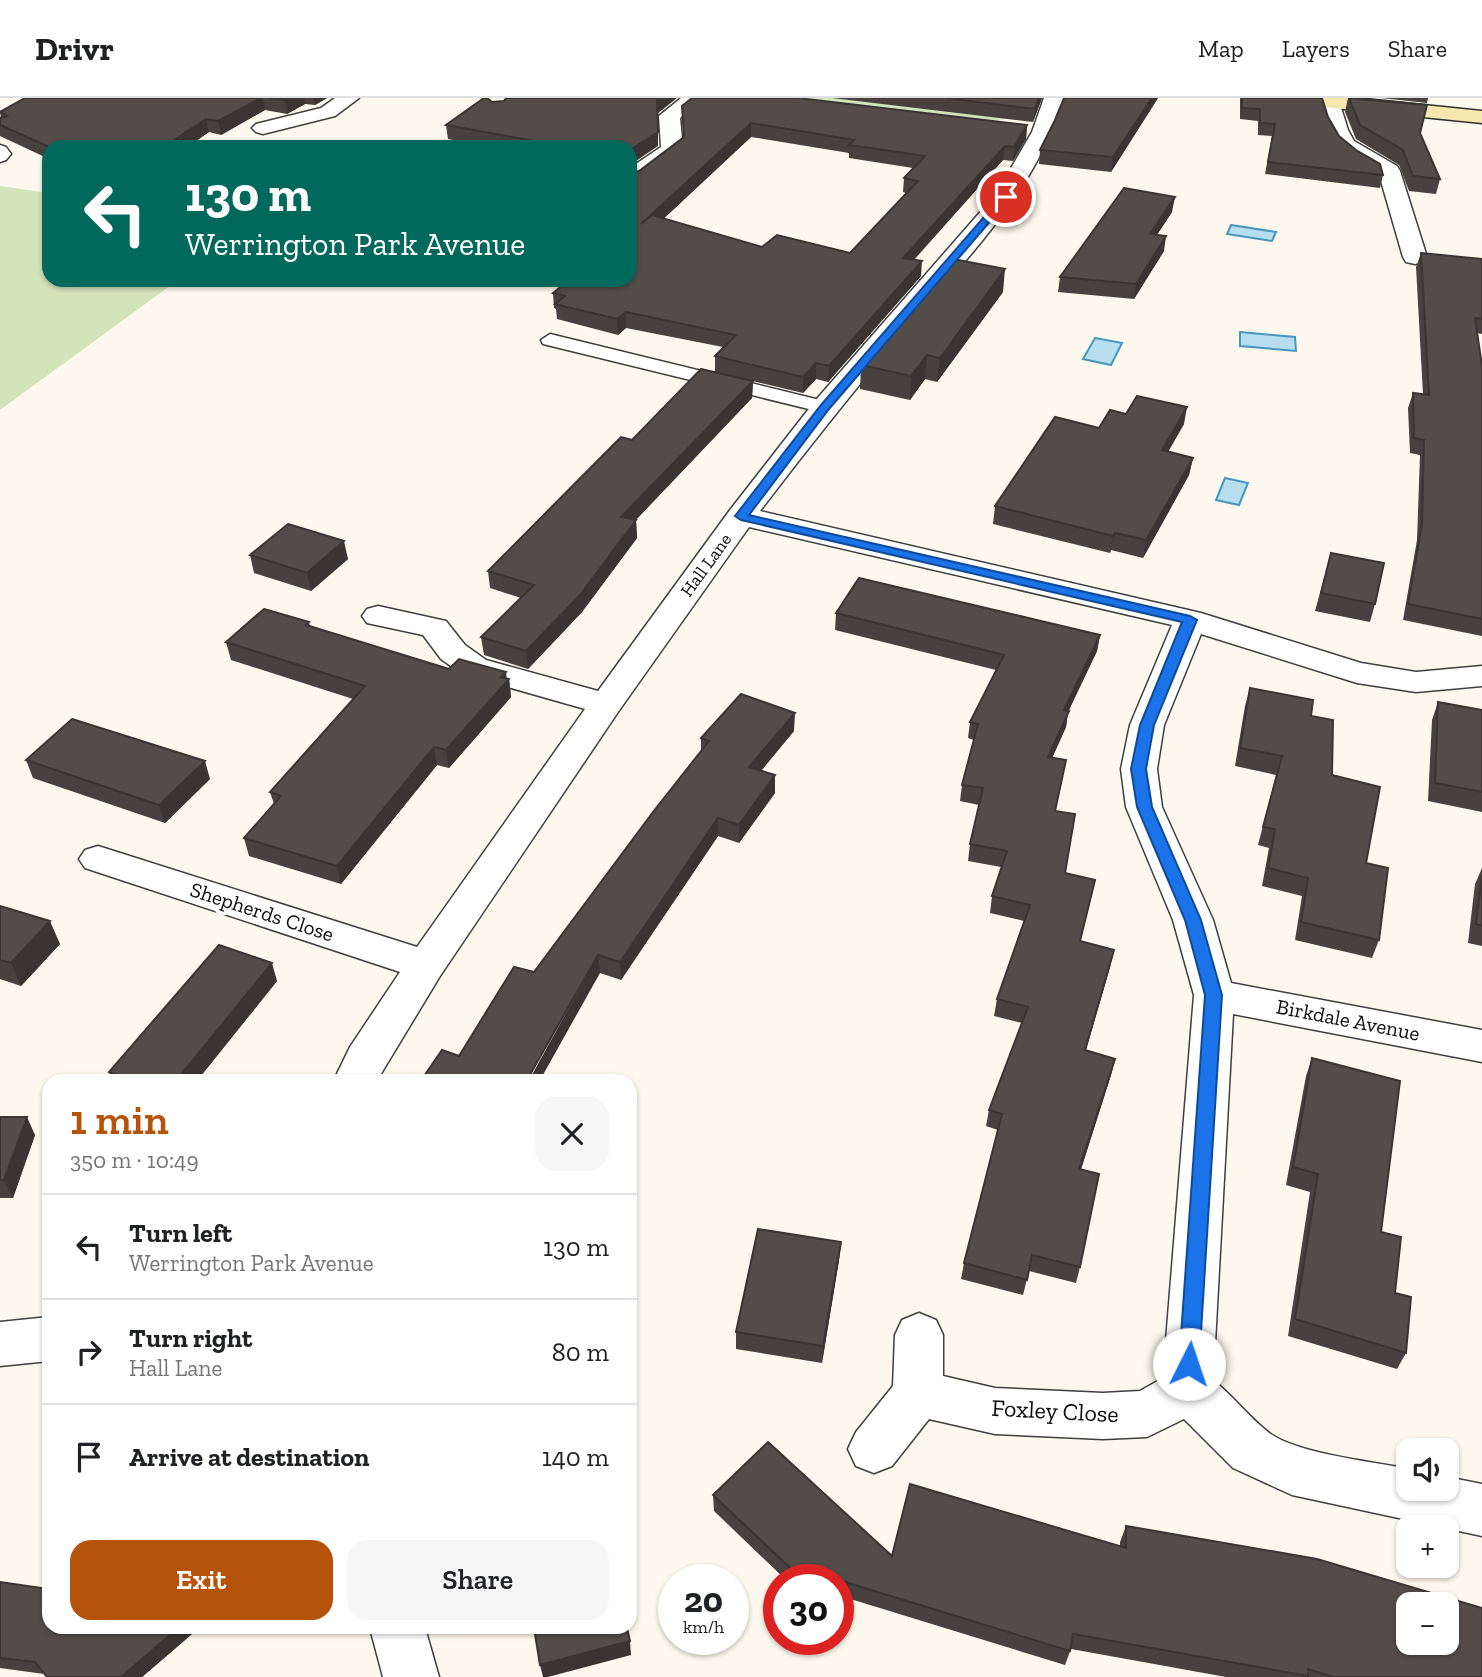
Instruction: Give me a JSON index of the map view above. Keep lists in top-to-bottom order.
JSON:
{
  "streets": {
    "street": [
      "Hall Lane",
      "Shepherds Close",
      "Birkdale Avenue",
      "Foxley Close"
    ]
  },
  "crossings": [
    ["Hall Lane", "Shepherds Close"]
  ],
  "page": {
    "header": "Drivr",
    "nav": ["Map", "Layers", "Share"],
    "turn": ["130 m", "Werrington Park Avenue"],
    "heading": ["1 min", "350 m · 10:49"],
    "list": [
      {
        "name": "Turn left",
        "note": "Werrington Park Avenue",
        "value": "130 m"
      },
      {
        "name": "Turn right",
        "note": "Hall Lane",
        "value": "80 m"
      },
      {
        "name": "Arrive at destination",
        "value": "140 m"
      }
    ],
    "map_buttons": ["+", "−"],
    "buttons": ["Exit", "Share"],
    "speed": "20 km/h",
    "limit": "30"
  }
}
